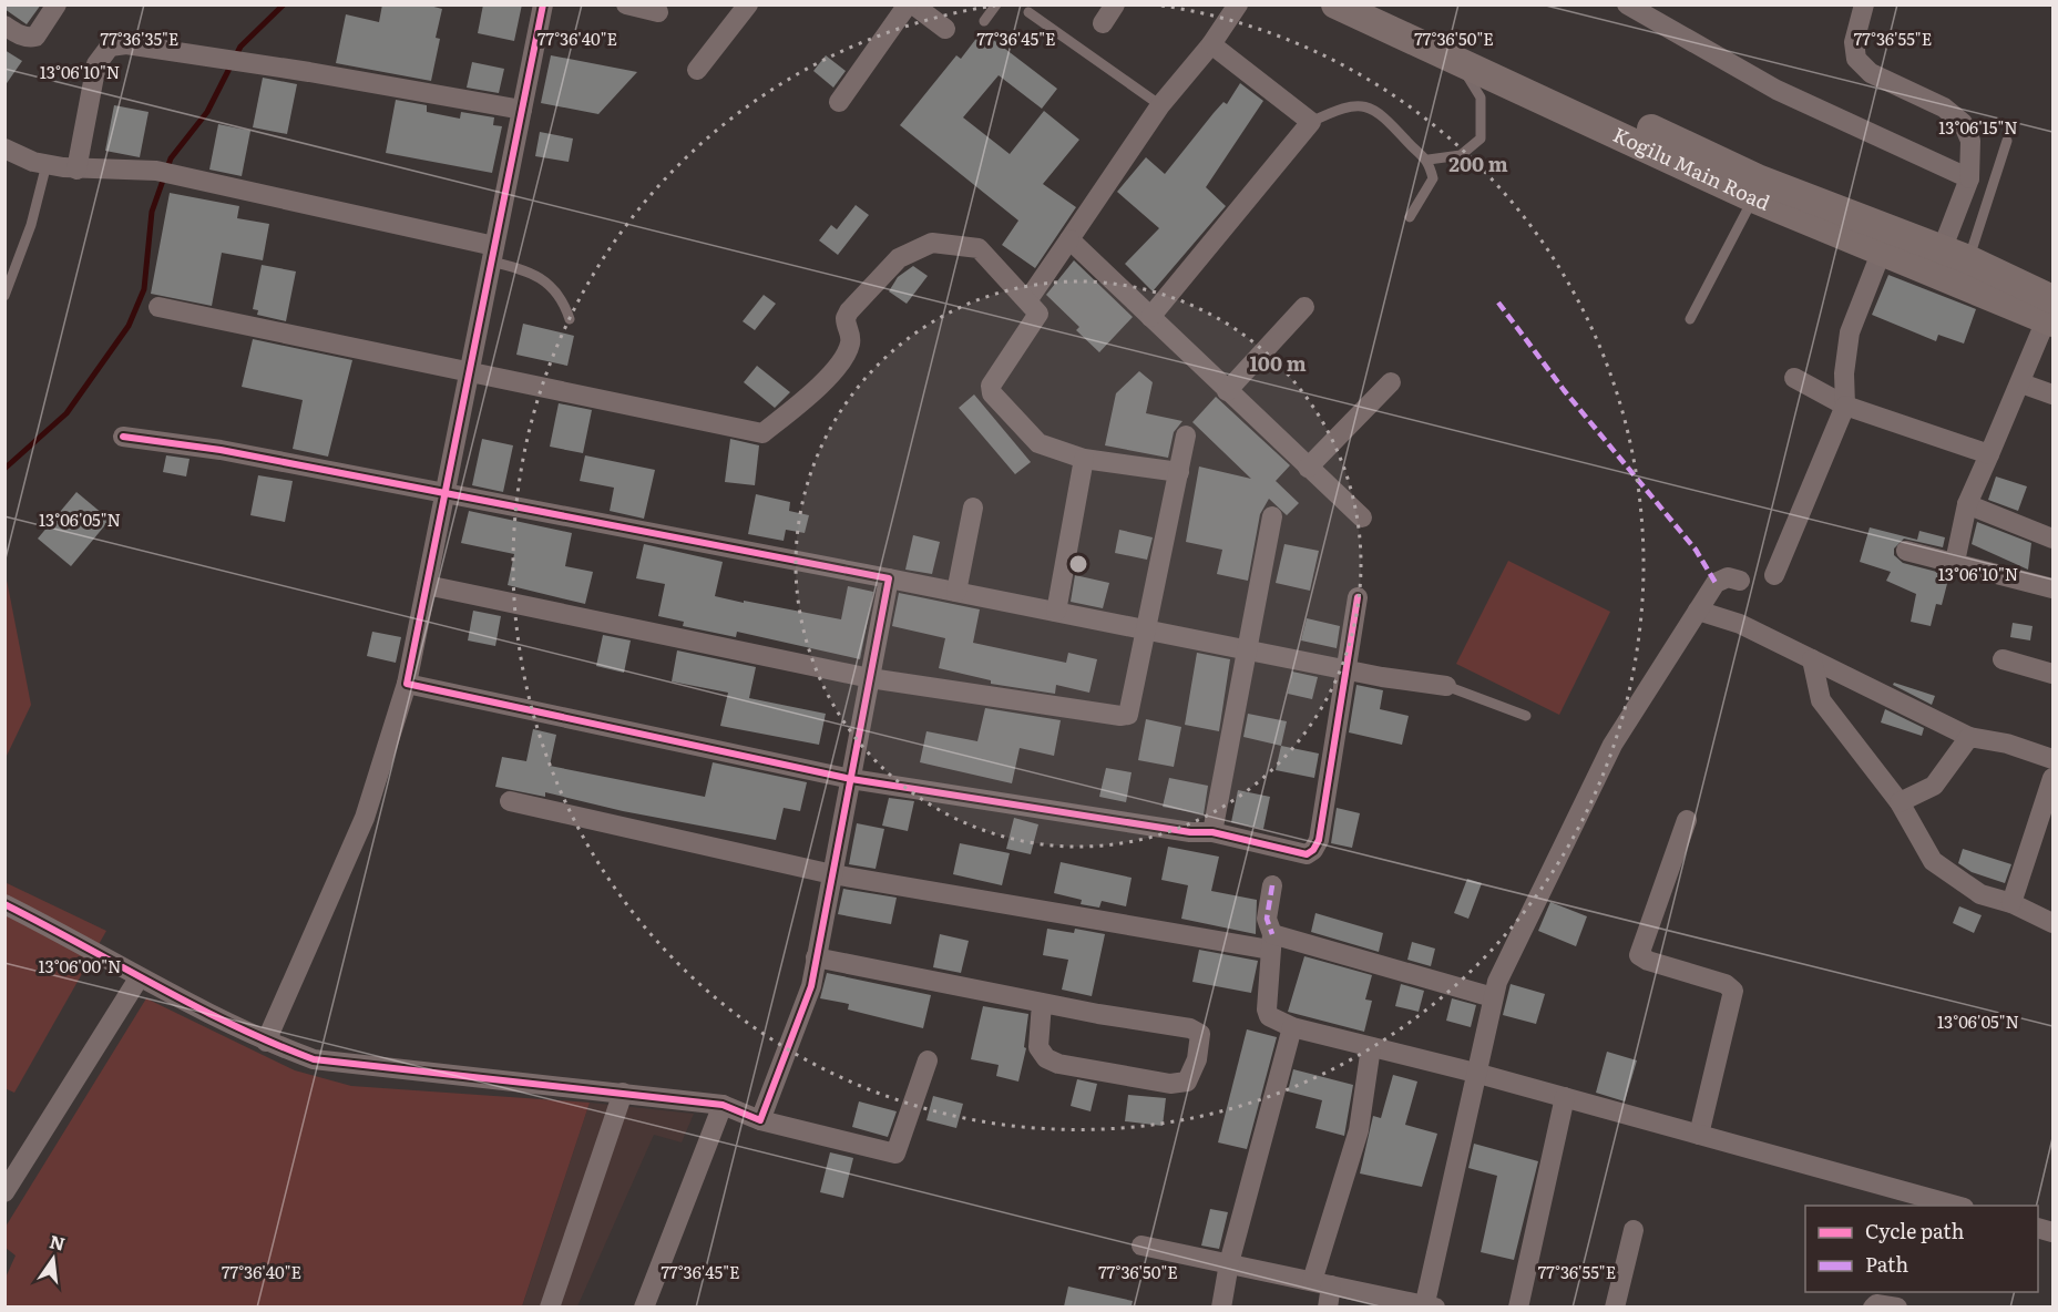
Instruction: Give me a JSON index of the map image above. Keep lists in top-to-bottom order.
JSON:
{
  "streets": {
    "main road": ["Kogilu Main Road"]
  },
  "legend": ["Cycle path", "Path"],
  "north": "top",
  "coordinates": [
    "77°36'35\"E",
    "77°36'40\"E",
    "77°36'45\"E",
    "77°36'50\"E",
    "77°36'55\"E",
    "13°06'10\"N",
    "13°06'15\"N",
    "13°06'05\"N",
    "13°06'00\"N"
  ],
  "rings": ["200 m", "100 m"]
}
